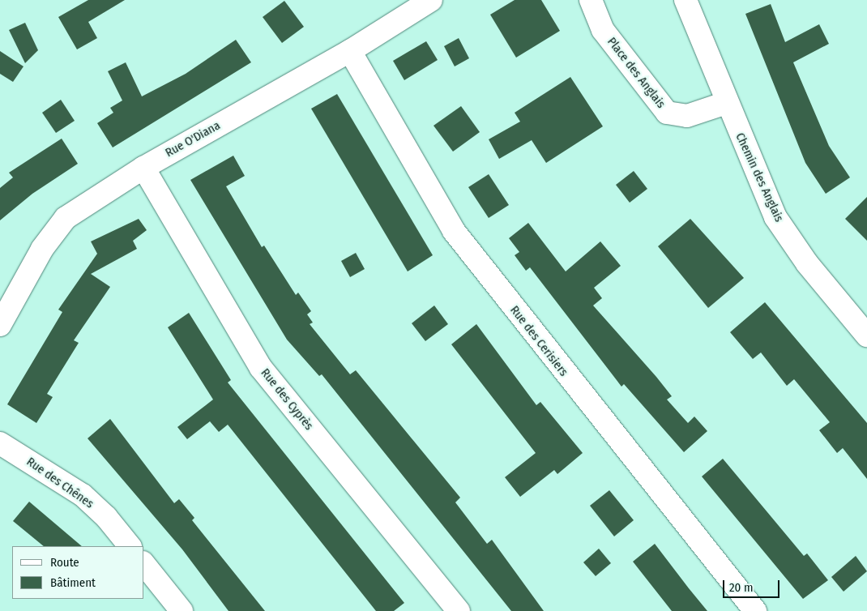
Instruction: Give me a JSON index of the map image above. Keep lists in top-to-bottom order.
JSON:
{
  "streets": {
    "street": [
      "Place des Anglais",
      "Rue O'Diana",
      "Chemin des Anglais",
      "Rue des Cerisiers",
      "Rue des Cyprès",
      "Rue des Chênes"
    ]
  },
  "crossings": [
    ["Place des Anglais", "Chemin des Anglais"],
    ["Rue O'Diana", "Rue des Cerisiers"],
    ["Rue O'Diana", "Rue des Cyprès"]
  ],
  "legend": ["Route", "Bâtiment"],
  "scale_bar": "20 m"
}
